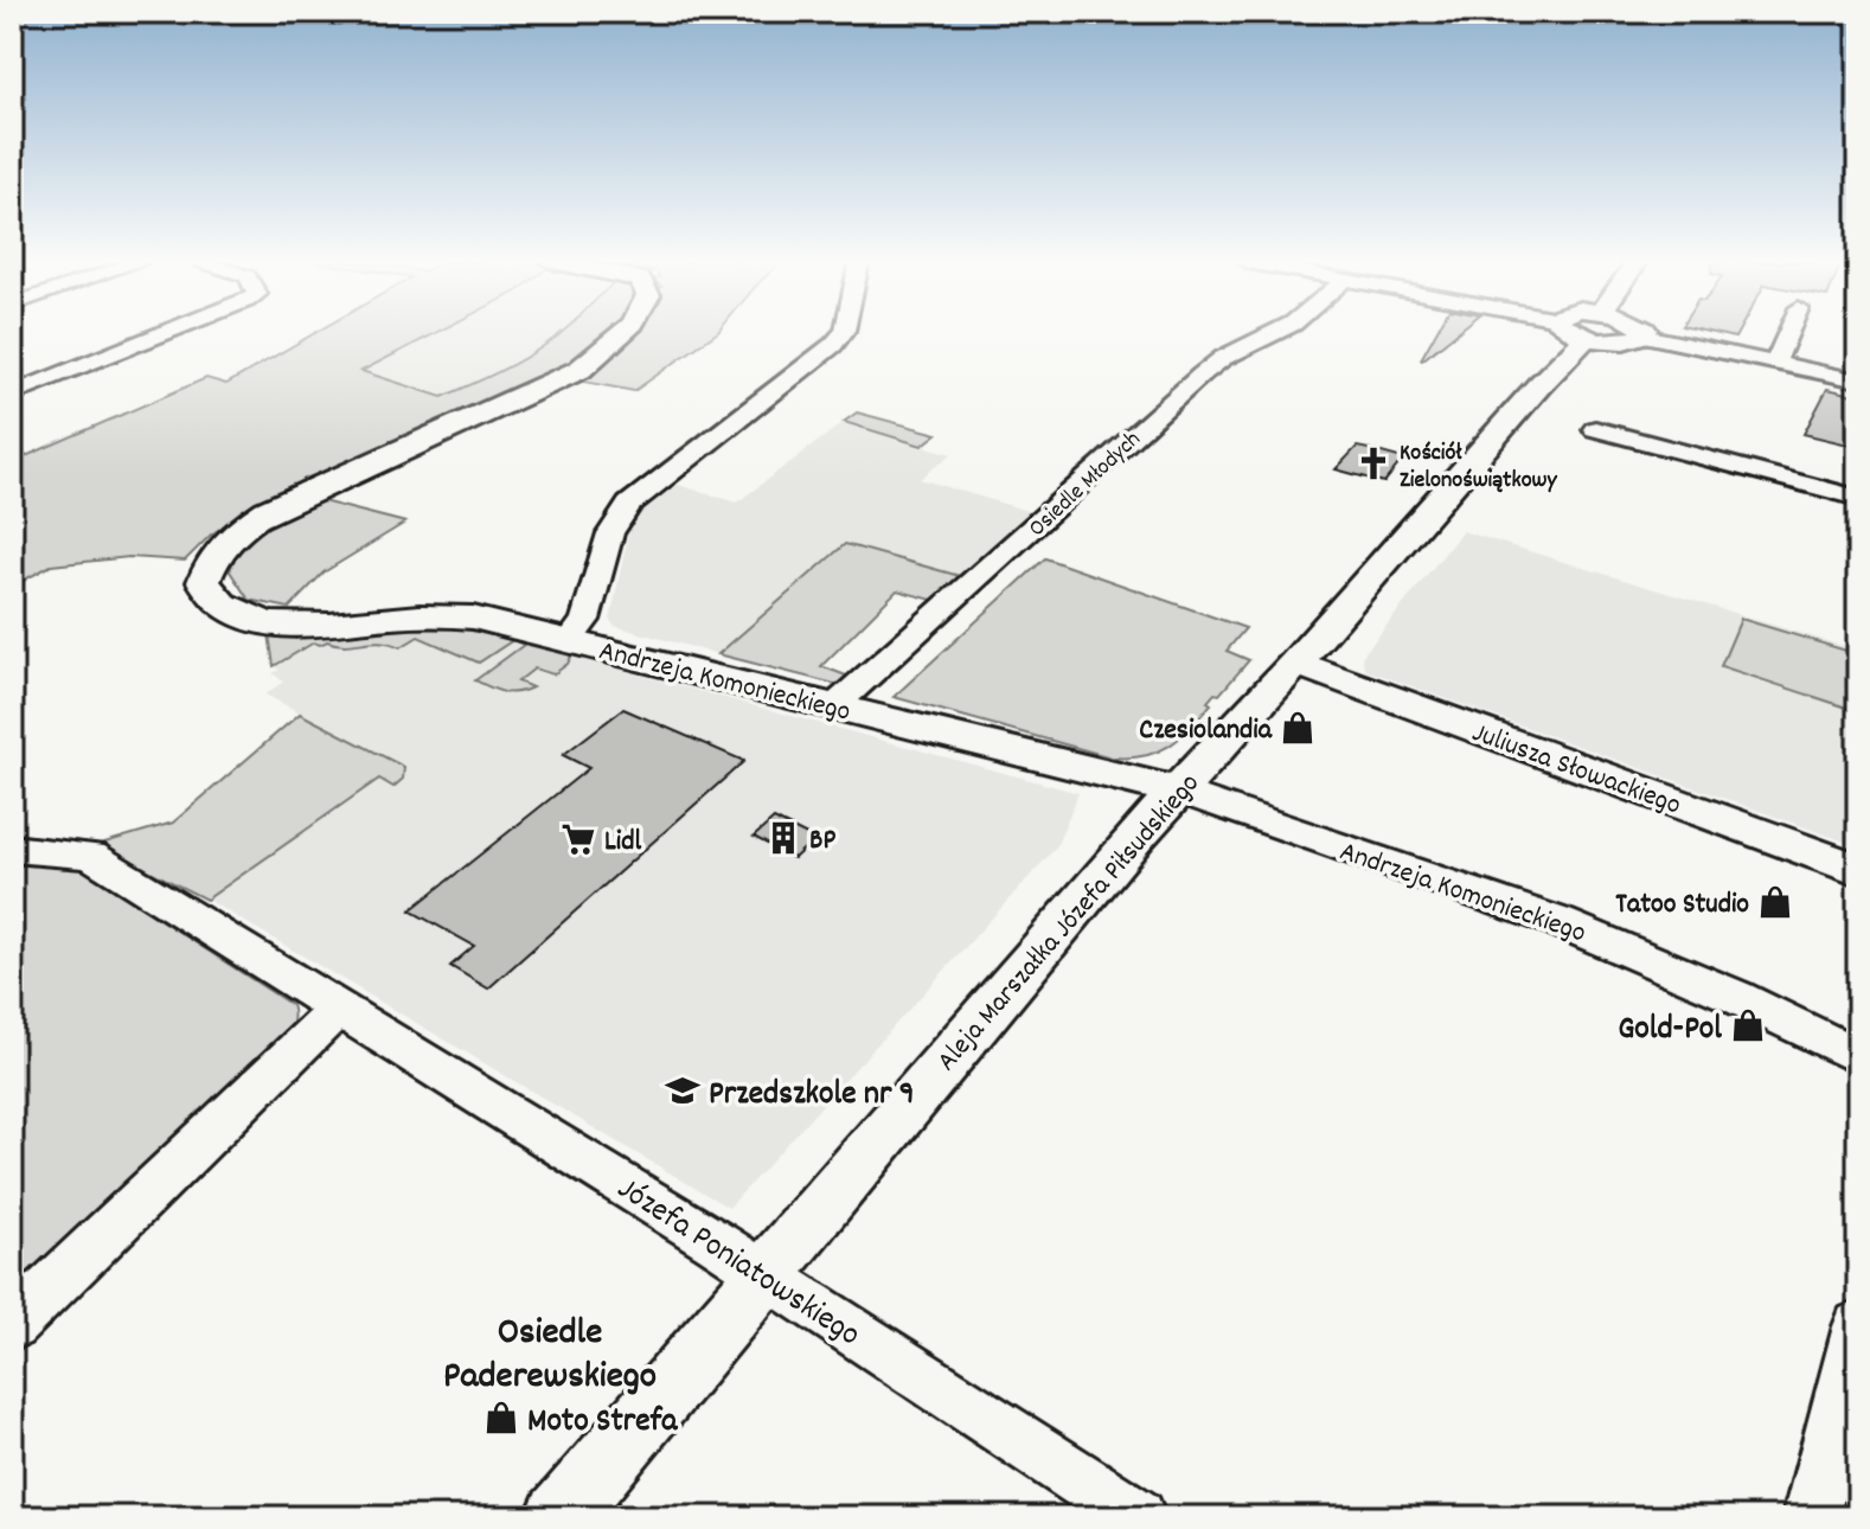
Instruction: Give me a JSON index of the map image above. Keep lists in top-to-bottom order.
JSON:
{
  "streets": {
    "street": [
      "Osiedle Młodych",
      "Andrzeja Komonieckiego",
      "Juliusza Słowackiego",
      "Aleja Marszałka Józefa Piłsudskiego",
      "Józefa Poniatowskiego"
    ]
  },
  "crossings": [
    ["Osiedle Młodych", "Andrzeja Komonieckiego"],
    ["Andrzeja Komonieckiego", "Aleja Marszałka Józefa Piłsudskiego"],
    ["Juliusza Słowackiego", "Aleja Marszałka Józefa Piłsudskiego"],
    ["Aleja Marszałka Józefa Piłsudskiego", "Józefa Poniatowskiego"]
  ],
  "districts": ["Osiedle Paderewskiego"],
  "places": {
    "church": ["Kościół Zielonoświątkowy"],
    "shop": [
      "Czesiolandia",
      "Tatoo Studio",
      "Gold-Pol",
      "Moto Strefa"
    ],
    "building": ["BP"],
    "supermarket": ["Lidl"],
    "school or university": ["Przedszkole nr 9"]
  }
}
